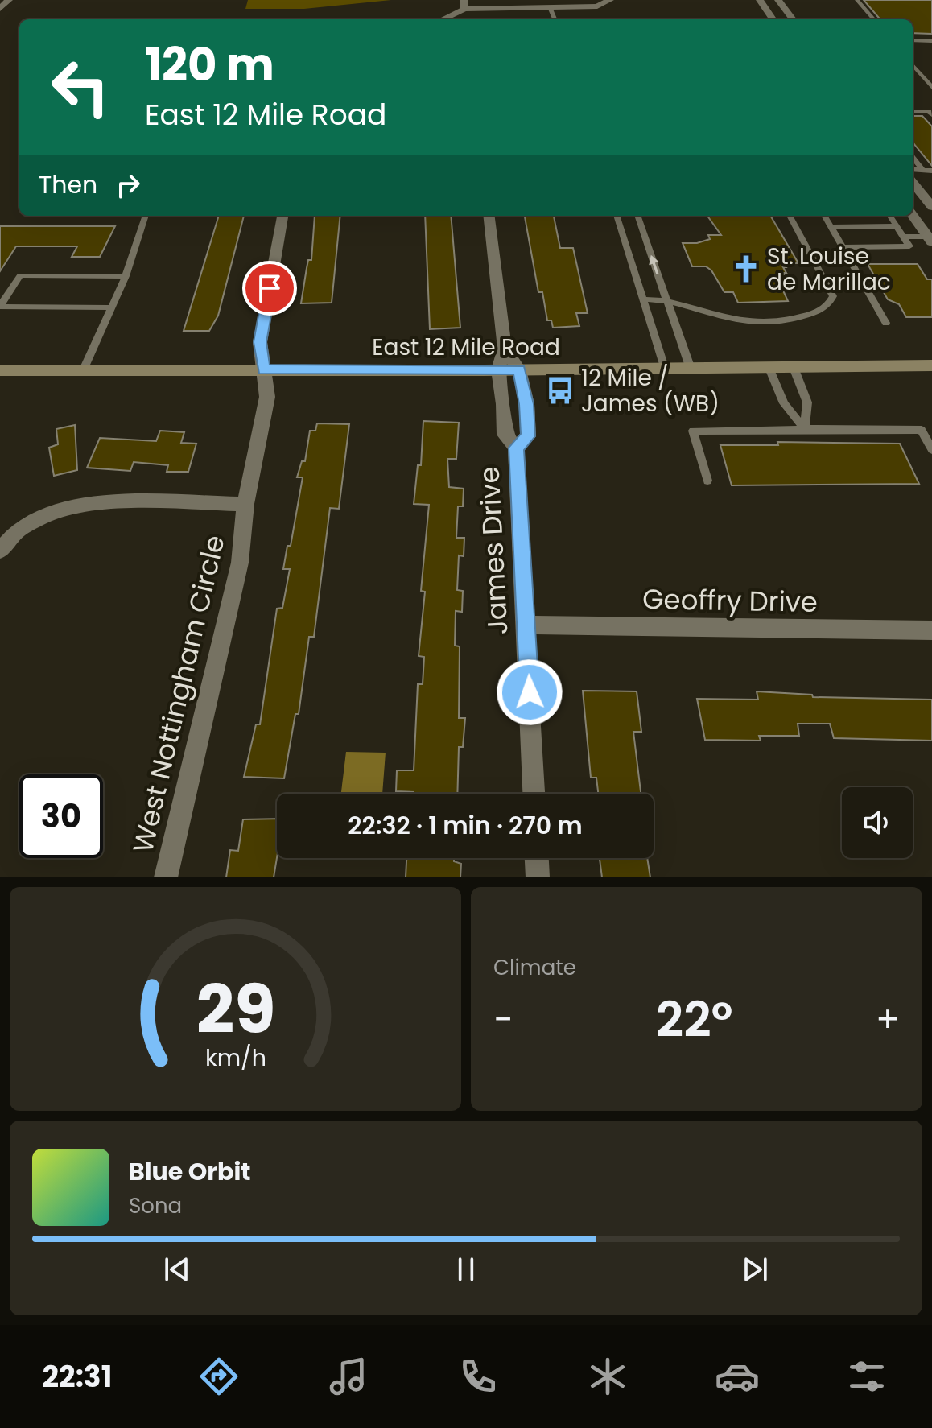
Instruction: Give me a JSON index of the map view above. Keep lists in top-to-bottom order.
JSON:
{
  "streets": {
    "main road": ["East 12 Mile Road"],
    "street": ["James Drive", "Geoffry Drive", "West Nottingham Circle"]
  },
  "crossings": [
    ["East 12 Mile Road", "James Drive"],
    ["East 12 Mile Road", "West Nottingham Circle"],
    ["James Drive", "Geoffry Drive"]
  ],
  "places": {
    "church": ["St. Louise de Marillac"],
    "bus stop": ["12 Mile / James (WB)"]
  },
  "page": {
    "turn": ["120 m", "East 12 Mile Road"],
    "then": "Then",
    "limit": "30",
    "trip": "22:32 · 1 min · 270 m",
    "tile": "Climate",
    "heat": ["−", "22°", "+"],
    "song": ["Blue Orbit", "Sona"],
    "tabs": "22:31",
    "gauge": ["29", "km/h"]
  }
}
